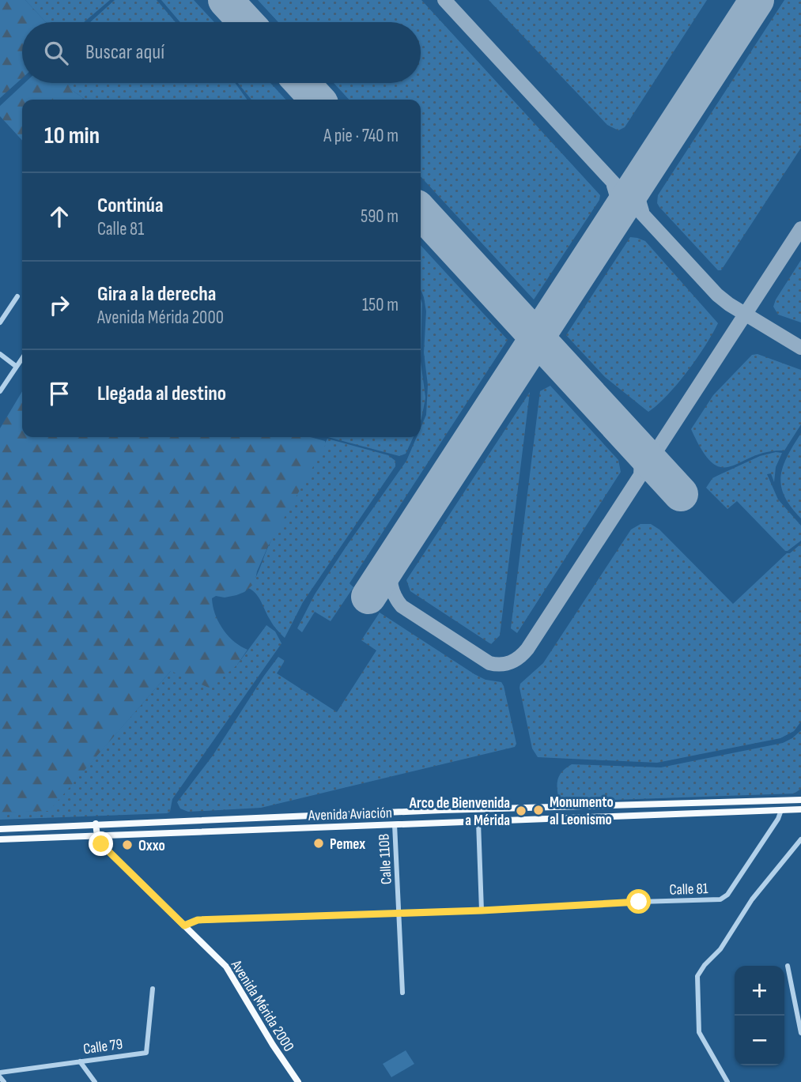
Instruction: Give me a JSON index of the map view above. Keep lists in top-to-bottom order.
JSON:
{
  "streets": {
    "main road": ["Avenida Aviación", "Avenida Mérida 2000"],
    "street": ["Calle 110B", "Calle 81", "Calle 79"]
  },
  "crossings": [
    ["Avenida Aviación", "Calle 110B"],
    ["Avenida Aviación", "Calle 81"],
    ["Avenida Aviación", "Avenida Mérida 2000"],
    ["Calle 110B", "Calle 81"],
    ["Calle 81", "Avenida Mérida 2000"]
  ],
  "places": [
    "Monumento al Leonismo",
    "Arco de Bienvenida a Mérida",
    "Pemex",
    "Oxxo"
  ],
  "page": {
    "search": "Buscar aquí",
    "heading": ["10 min", "A pie · 740 m"],
    "list": [
      ["Continúa", "Calle 81", "590 m"],
      ["Gira a la derecha", "Avenida Mérida 2000", "150 m"],
      "Llegada al destino"
    ],
    "map_buttons": ["+", "−"]
  }
}
